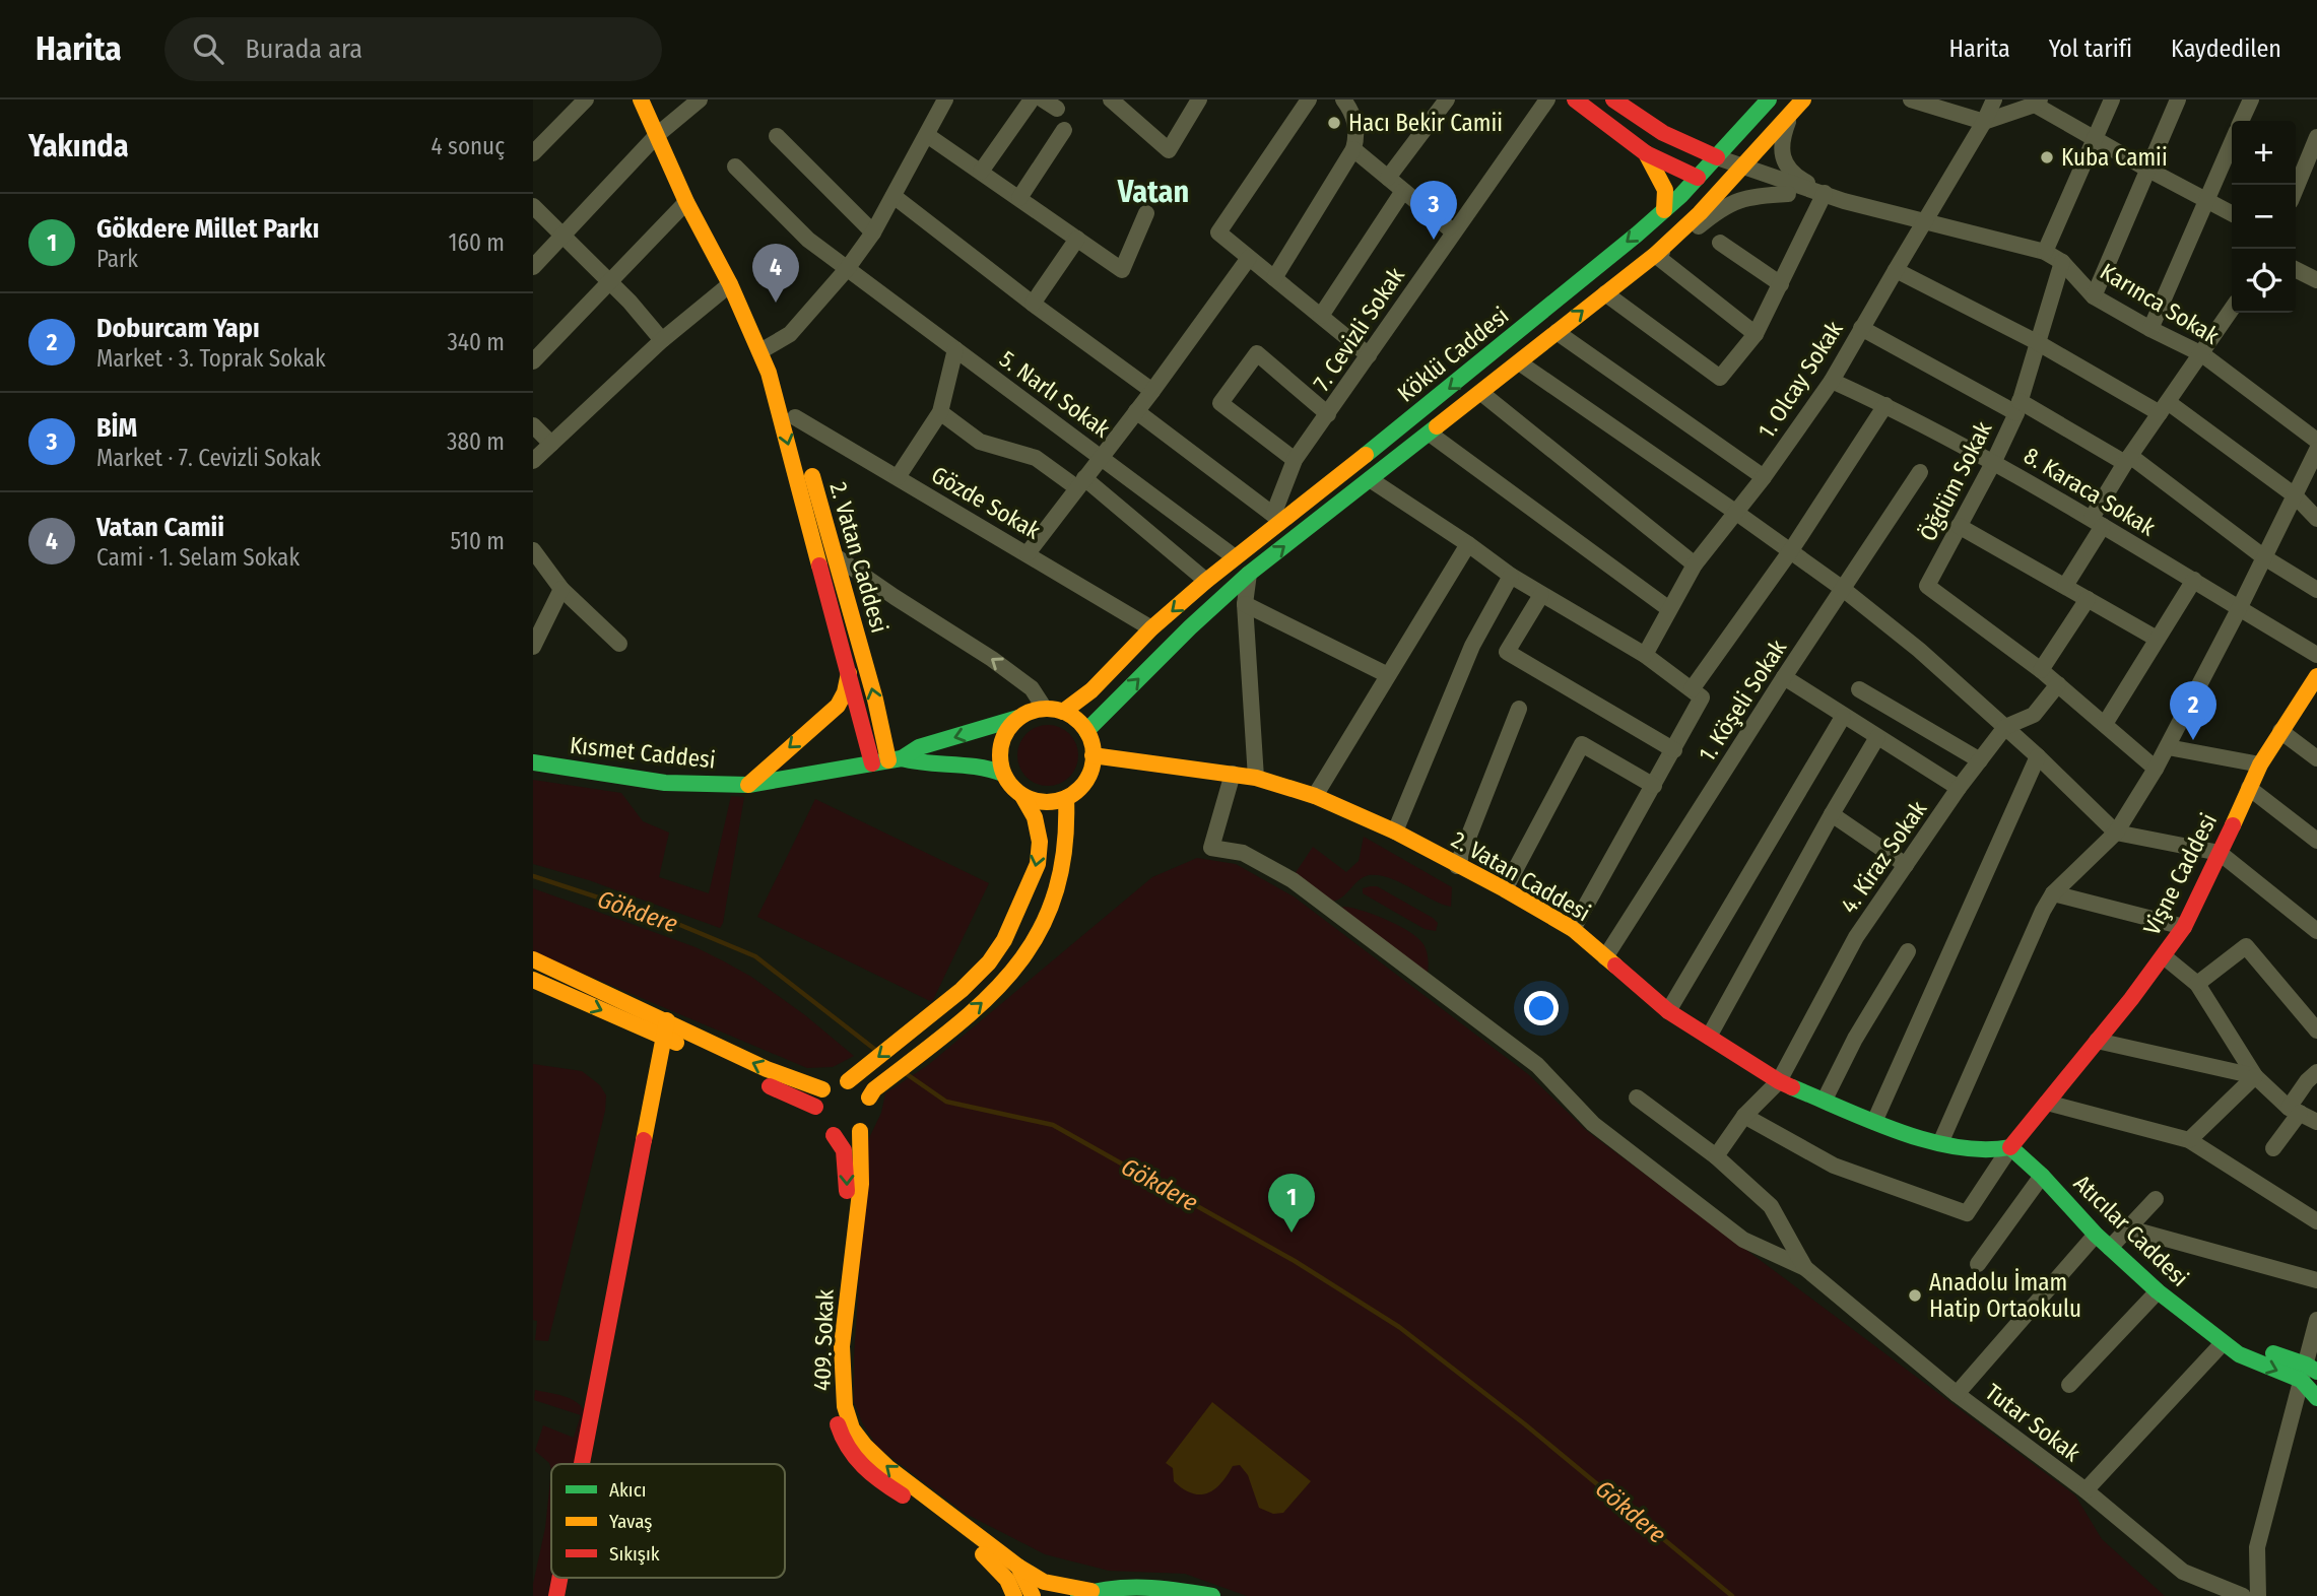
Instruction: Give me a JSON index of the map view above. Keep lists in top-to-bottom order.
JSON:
{
  "streets": {
    "main road": [
      "Köklü Caddesi",
      "2. Vatan Caddesi",
      "Kısmet Caddesi",
      "Vişne Caddesi",
      "Atıcılar Caddesi",
      "409. Sokak"
    ],
    "street": [
      "Karınca Sokak",
      "7. Cevizli Sokak",
      "1. Olcay Sokak",
      "5. Narlı Sokak",
      "Öğdüm Sokak",
      "8. Karaca Sokak",
      "Gözde Sokak",
      "1. Köşeli Sokak",
      "4. Kiraz Sokak",
      "Tutar Sokak"
    ]
  },
  "crossings": [
    ["Karınca Sokak", "1. Olcay Sokak"],
    ["Karınca Sokak", "Öğdüm Sokak"],
    ["7. Cevizli Sokak", "Köklü Caddesi"],
    ["Köklü Caddesi", "5. Narlı Sokak"],
    ["Köklü Caddesi", "Gözde Sokak"],
    ["Köklü Caddesi", "2. Vatan Caddesi"],
    ["1. Olcay Sokak", "8. Karaca Sokak"],
    ["Öğdüm Sokak", "8. Karaca Sokak"],
    ["Öğdüm Sokak", "4. Kiraz Sokak"],
    ["Gözde Sokak", "2. Vatan Caddesi"],
    ["2. Vatan Caddesi", "1. Köşeli Sokak"],
    ["2. Vatan Caddesi", "Kısmet Caddesi"],
    ["2. Vatan Caddesi", "4. Kiraz Sokak"],
    ["2. Vatan Caddesi", "Vişne Caddesi"],
    ["2. Vatan Caddesi", "Atıcılar Caddesi"],
    ["Vişne Caddesi", "Atıcılar Caddesi"]
  ],
  "districts": ["Vatan"],
  "water": ["Gökdere"],
  "places": ["Hacı Bekir Camii", "Kuba Camii", "Anadolu İmam Hatip Ortaokulu"],
  "legend": ["Akıcı", "Yavaş", "Sıkışık"],
  "page": {
    "header": "Harita",
    "search": "Burada ara",
    "nav": ["Harita", "Yol tarifi", "Kaydedilen"],
    "heading": ["Yakında", "4 sonuç"],
    "map_buttons": ["+", "−"],
    "pins": [
      "3",
      "4",
      "2",
      "1"
    ],
    "list": [
      {
        "mark": "1",
        "name": "Gökdere Millet Parkı",
        "note": "Park",
        "value": "160 m"
      },
      {
        "mark": "2",
        "name": "Doburcam Yapı",
        "note": "Market · 3. Toprak Sokak",
        "value": "340 m"
      },
      {
        "mark": "3",
        "name": "BİM",
        "note": "Market · 7. Cevizli Sokak",
        "value": "380 m"
      },
      {
        "mark": "4",
        "name": "Vatan Camii",
        "note": "Cami · 1. Selam Sokak",
        "value": "510 m"
      }
    ]
  }
}
